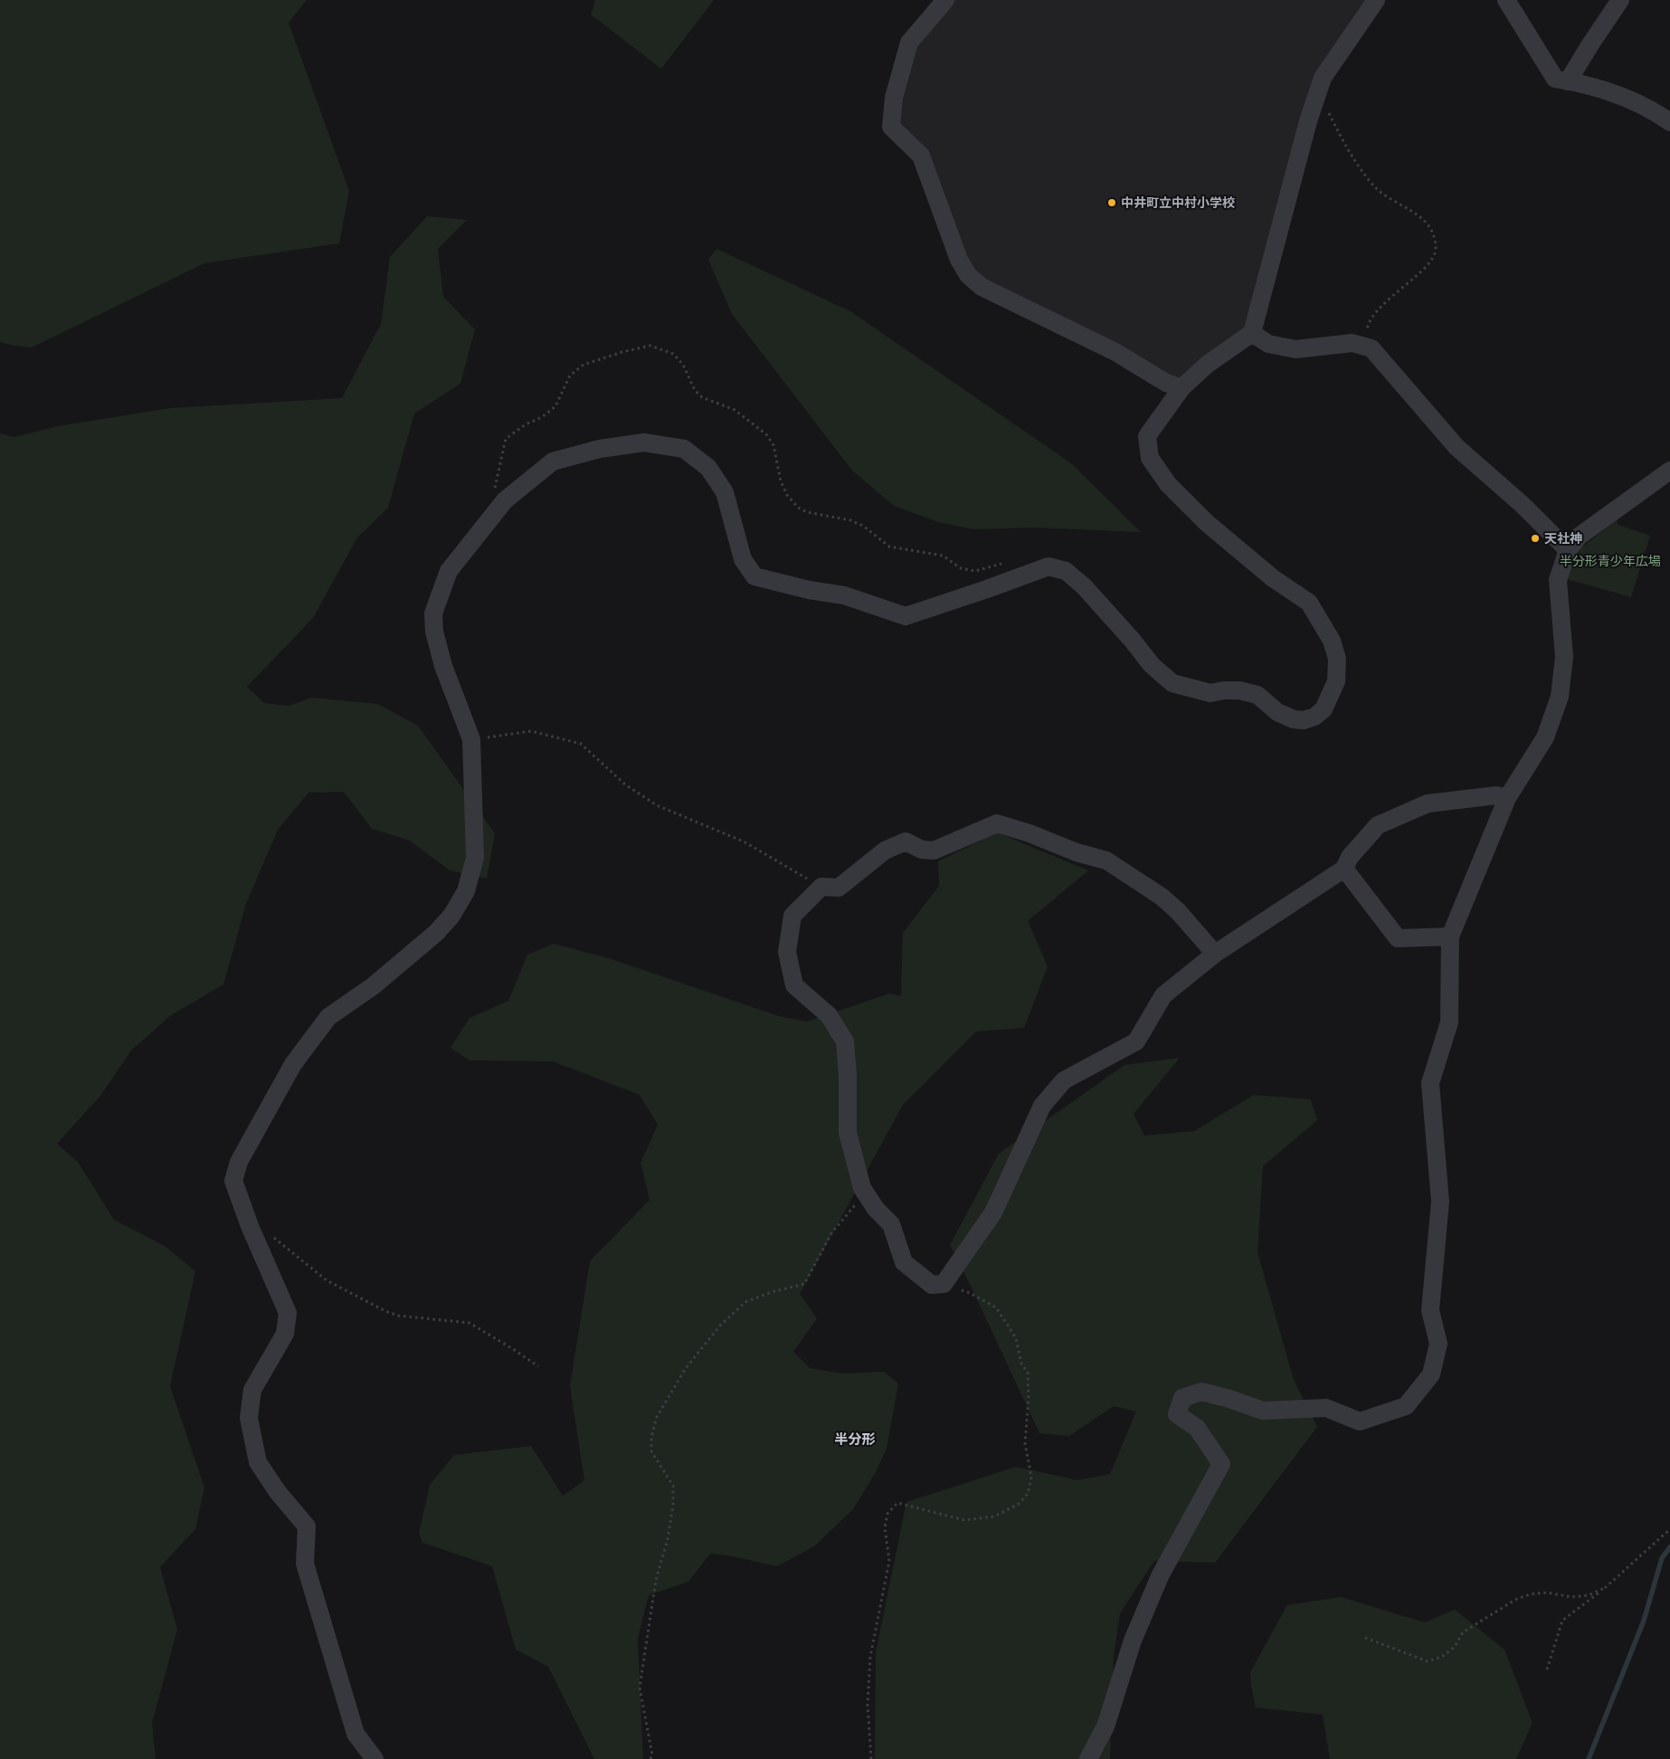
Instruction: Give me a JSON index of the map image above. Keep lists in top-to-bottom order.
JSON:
{
  "districts": ["半分形"],
  "parks": ["半分形青少年広場"],
  "places": ["中井町立中村小学校", "天社神"]
}
